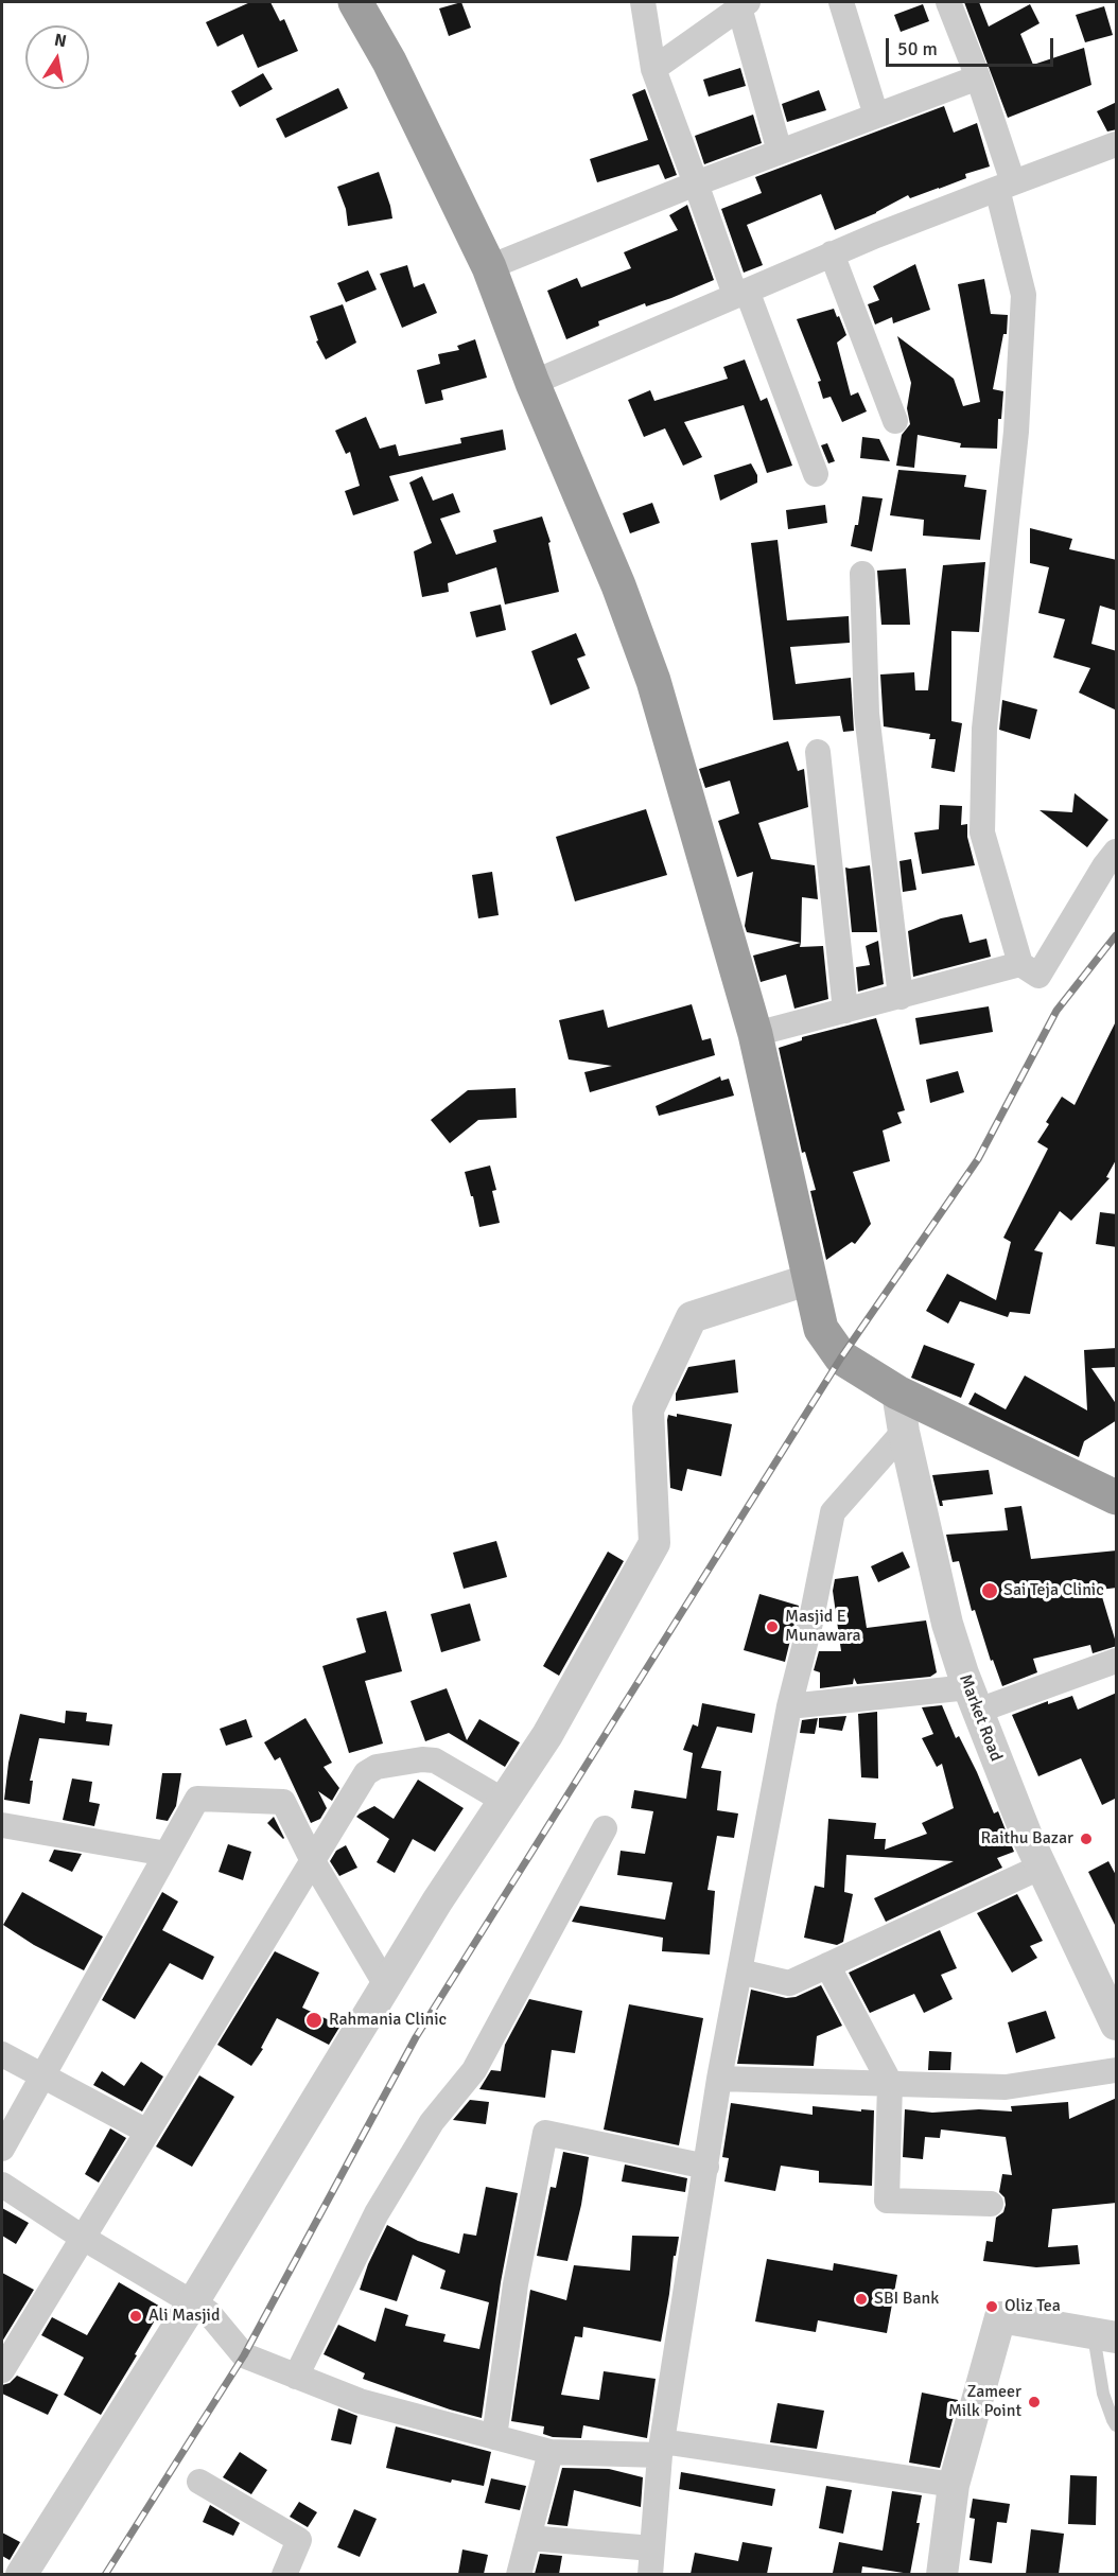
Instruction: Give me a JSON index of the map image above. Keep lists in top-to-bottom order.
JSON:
{
  "streets": {
    "street": ["Market Road"]
  },
  "places": [
    "Sai Teja Clinic",
    "Masjid E Munawara",
    "Raithu Bazar",
    "Rahmania Clinic",
    "SBI Bank",
    "Oliz Tea",
    "Ali Masjid",
    "Zameer Milk Point"
  ],
  "scale_bar": "50 m",
  "north": "top"
}
